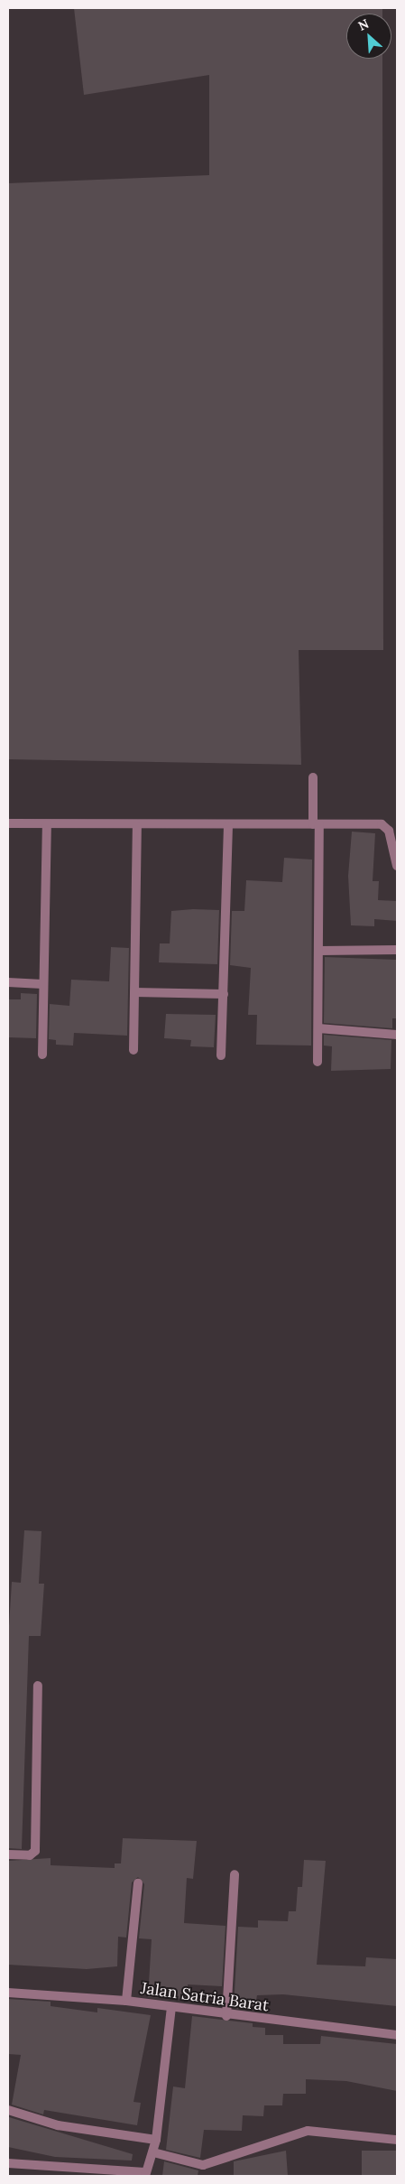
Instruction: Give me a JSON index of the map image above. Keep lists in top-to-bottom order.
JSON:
{
  "streets": {
    "street": ["Jalan Satria Barat"]
  },
  "north": "top left"
}
